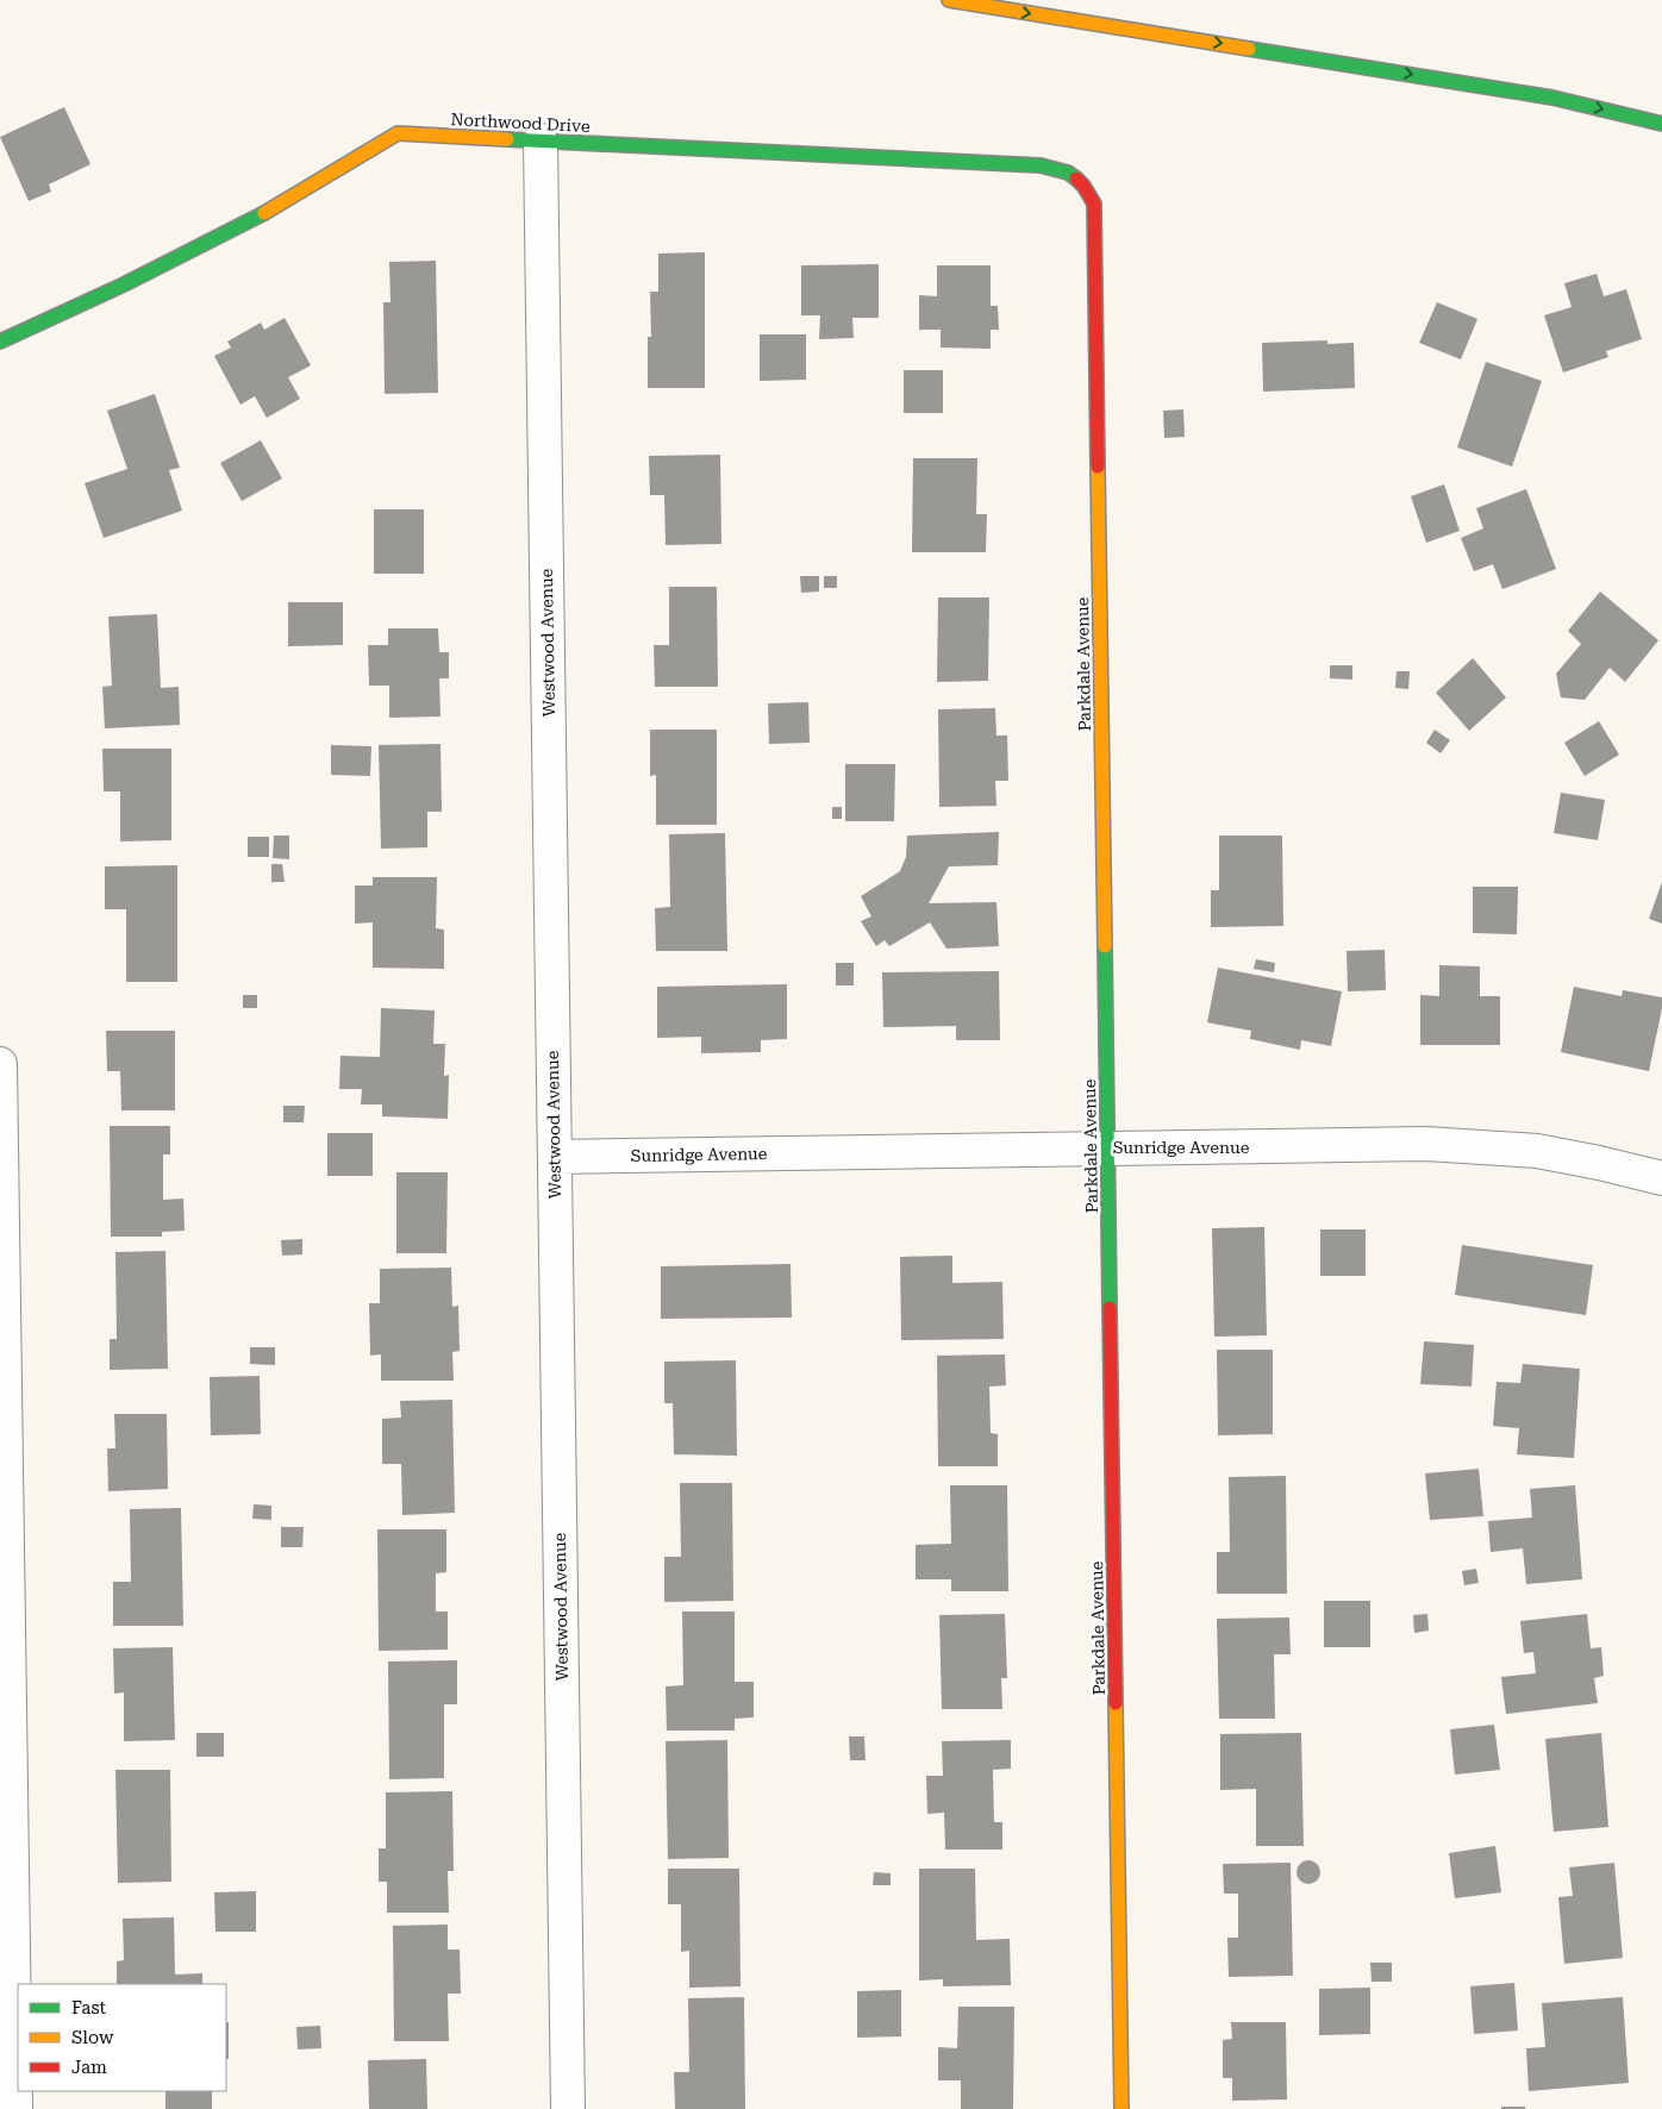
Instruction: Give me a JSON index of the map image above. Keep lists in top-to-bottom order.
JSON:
{
  "streets": {
    "main road": ["Northwood Drive", "Parkdale Avenue"],
    "street": ["Westwood Avenue", "Sunridge Avenue"]
  },
  "crossings": [
    ["Northwood Drive", "Westwood Avenue"],
    ["Northwood Drive", "Parkdale Avenue"],
    ["Westwood Avenue", "Sunridge Avenue"],
    ["Parkdale Avenue", "Sunridge Avenue"]
  ],
  "legend": ["Fast", "Slow", "Jam"]
}
